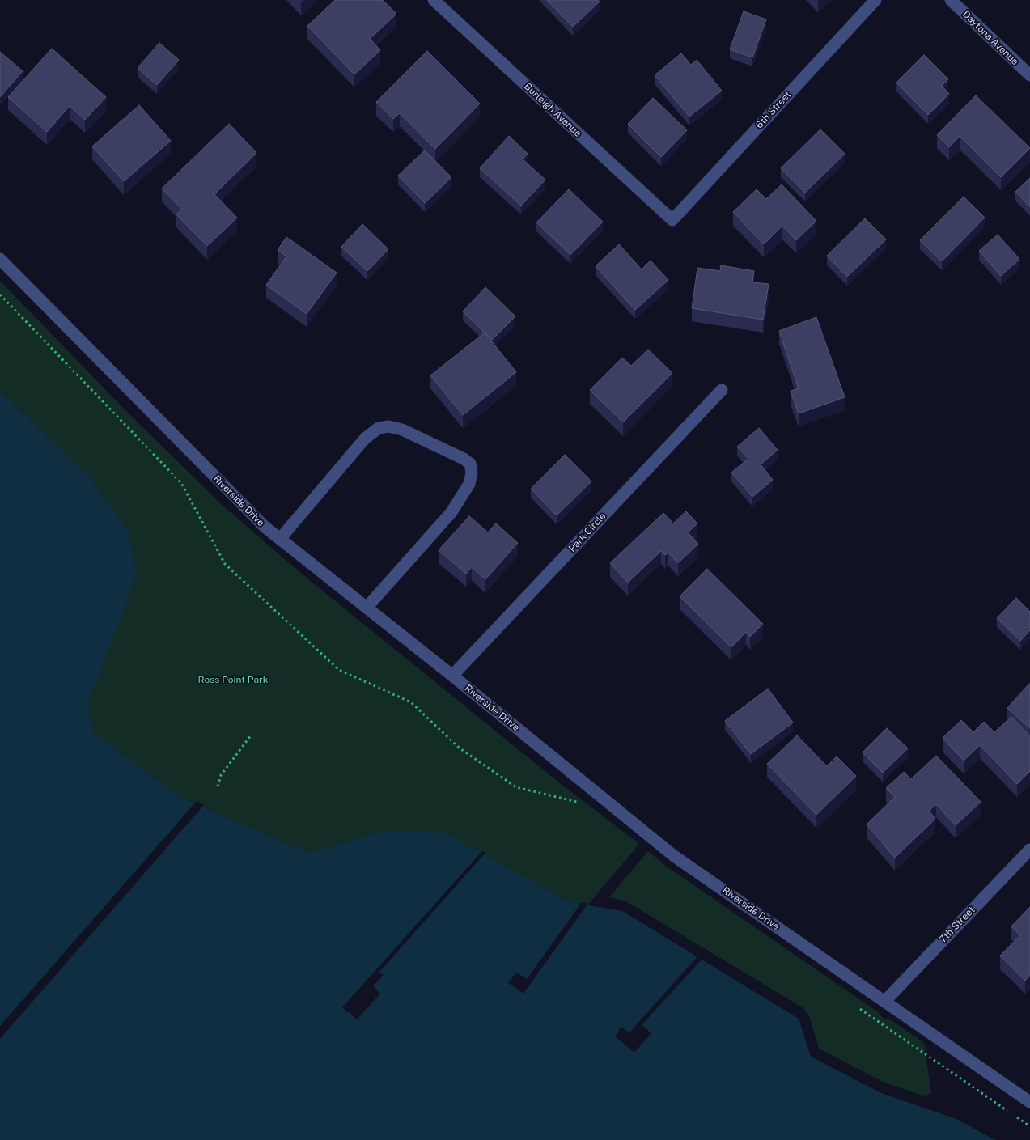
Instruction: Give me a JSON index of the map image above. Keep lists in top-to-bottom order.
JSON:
{
  "streets": {
    "street": [
      "Daytona Avenue",
      "Burleigh Avenue",
      "6th Street",
      "Riverside Drive",
      "Park Circle",
      "7th Street"
    ]
  },
  "crossings": [
    ["Burleigh Avenue", "6th Street"],
    ["Riverside Drive", "Park Circle"],
    ["Riverside Drive", "7th Street"]
  ],
  "parks": ["Ross Point Park"]
}
